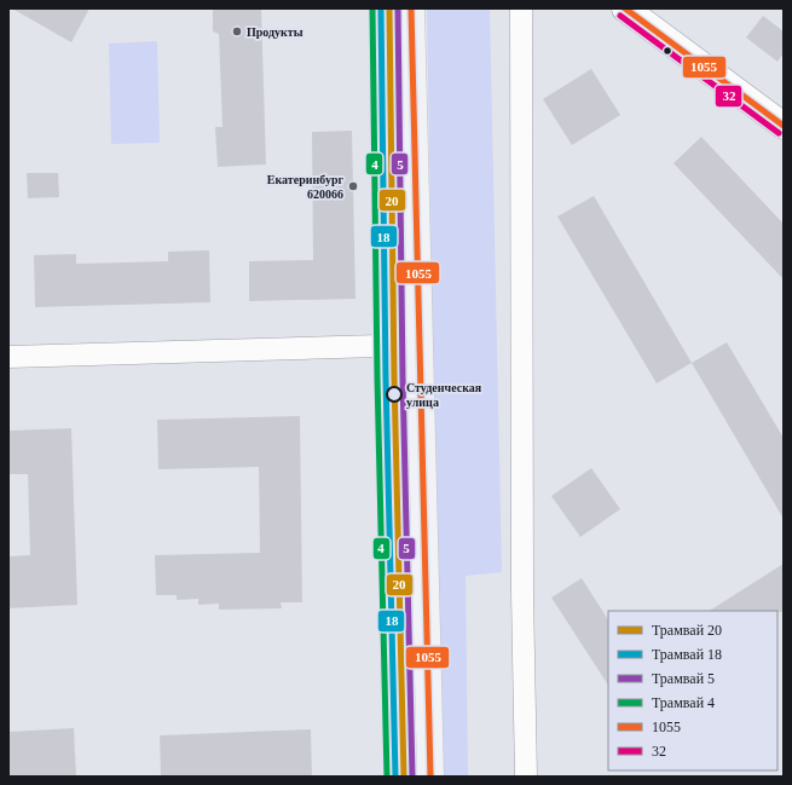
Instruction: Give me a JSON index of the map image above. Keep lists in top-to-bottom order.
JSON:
{
  "places": ["Продукты", "Екатеринбург 620066", "Студенческая улица"],
  "lines": [
    "tram line 20",
    "tram line 18",
    "tram line 5",
    "tram line 4",
    "transit line 1055",
    "transit line 32"
  ],
  "legend": [
    "Трамвай 20",
    "Трамвай 18",
    "Трамвай 5",
    "Трамвай 4",
    "1055",
    "32"
  ]
}
